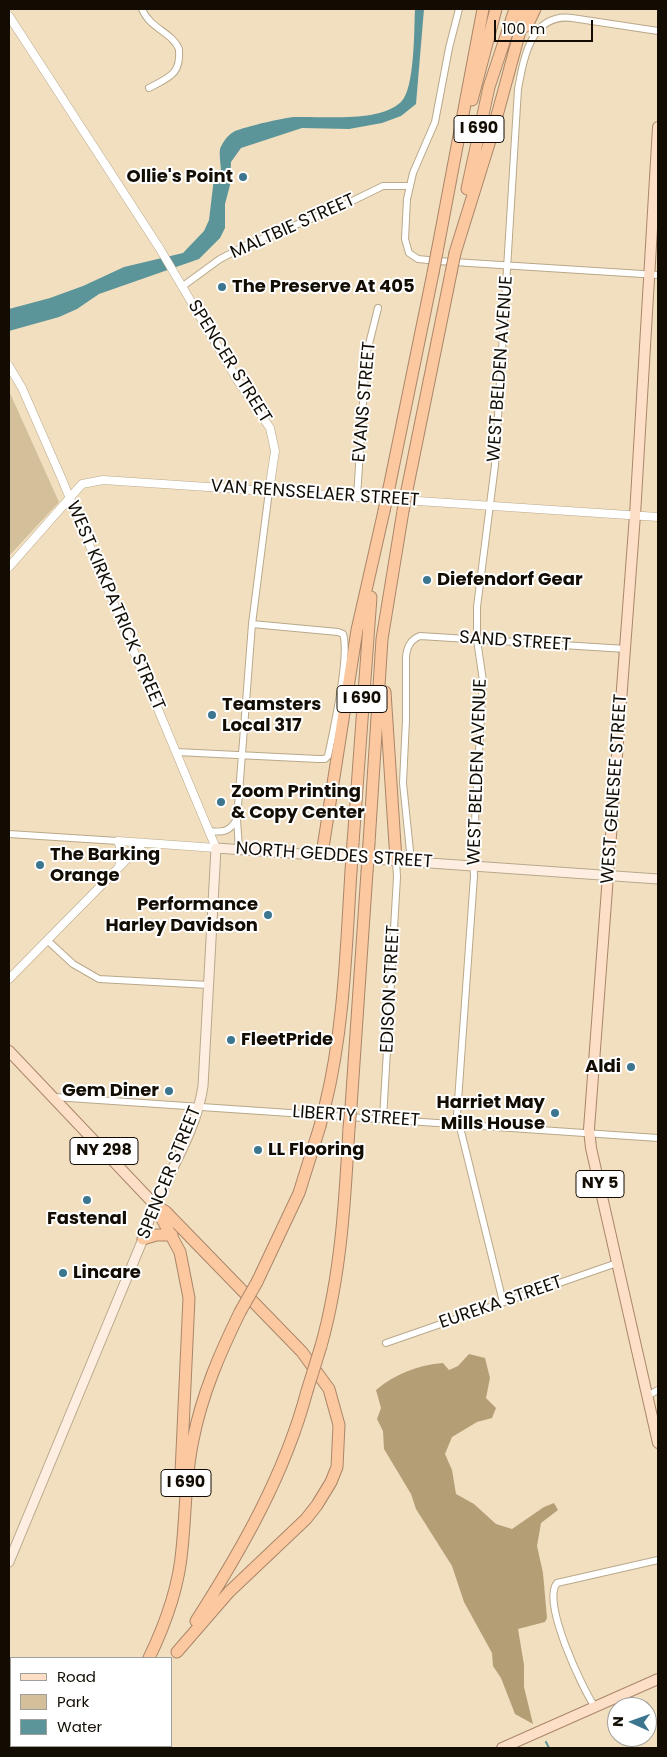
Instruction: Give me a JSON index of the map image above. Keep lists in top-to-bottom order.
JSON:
{
  "streets": {
    "highway": ["I 690"],
    "main road": [
      "SPENCER STREET",
      "WEST GENESEE STREET",
      "NORTH GEDDES STREET",
      "NY 298",
      "NY 5"
    ],
    "street": [
      "MALTBIE STREET",
      "WEST BELDEN AVENUE",
      "EVANS STREET",
      "VAN RENSSELAER STREET",
      "WEST KIRKPATRICK STREET",
      "SAND STREET",
      "EDISON STREET",
      "LIBERTY STREET",
      "EUREKA STREET"
    ]
  },
  "crossings": [
    ["MALTBIE STREET", "SPENCER STREET"],
    ["SPENCER STREET", "VAN RENSSELAER STREET"],
    ["SPENCER STREET", "WEST KIRKPATRICK STREET"],
    ["SPENCER STREET", "NORTH GEDDES STREET"],
    ["SPENCER STREET", "LIBERTY STREET"],
    ["SPENCER STREET", "NY 298"],
    ["WEST BELDEN AVENUE", "VAN RENSSELAER STREET"],
    ["WEST BELDEN AVENUE", "SAND STREET"],
    ["WEST BELDEN AVENUE", "NORTH GEDDES STREET"],
    ["WEST BELDEN AVENUE", "LIBERTY STREET"],
    ["WEST BELDEN AVENUE", "EUREKA STREET"],
    ["EVANS STREET", "VAN RENSSELAER STREET"],
    ["VAN RENSSELAER STREET", "WEST KIRKPATRICK STREET"],
    ["VAN RENSSELAER STREET", "WEST GENESEE STREET"],
    ["WEST KIRKPATRICK STREET", "NORTH GEDDES STREET"],
    ["SAND STREET", "WEST GENESEE STREET"],
    ["SAND STREET", "NORTH GEDDES STREET"],
    ["WEST GENESEE STREET", "NORTH GEDDES STREET"],
    ["WEST GENESEE STREET", "LIBERTY STREET"],
    ["WEST GENESEE STREET", "EUREKA STREET"],
    ["NORTH GEDDES STREET", "EDISON STREET"],
    ["EDISON STREET", "LIBERTY STREET"],
    ["LIBERTY STREET", "NY 298"]
  ],
  "places": [
    "Ollie's Point",
    "The Preserve At 405",
    "Diefendorf Gear",
    "Teamsters Local 317",
    "Zoom Printing & Copy Center",
    "The Barking Orange",
    "Performance Harley Davidson",
    "FleetPride",
    "Aldi",
    "Gem Diner",
    "Harriet May Mills House",
    "LL Flooring",
    "Fastenal",
    "Lincare"
  ],
  "legend": ["Road", "Park", "Water"],
  "scale_bar": "100 m",
  "north": "left"
}
